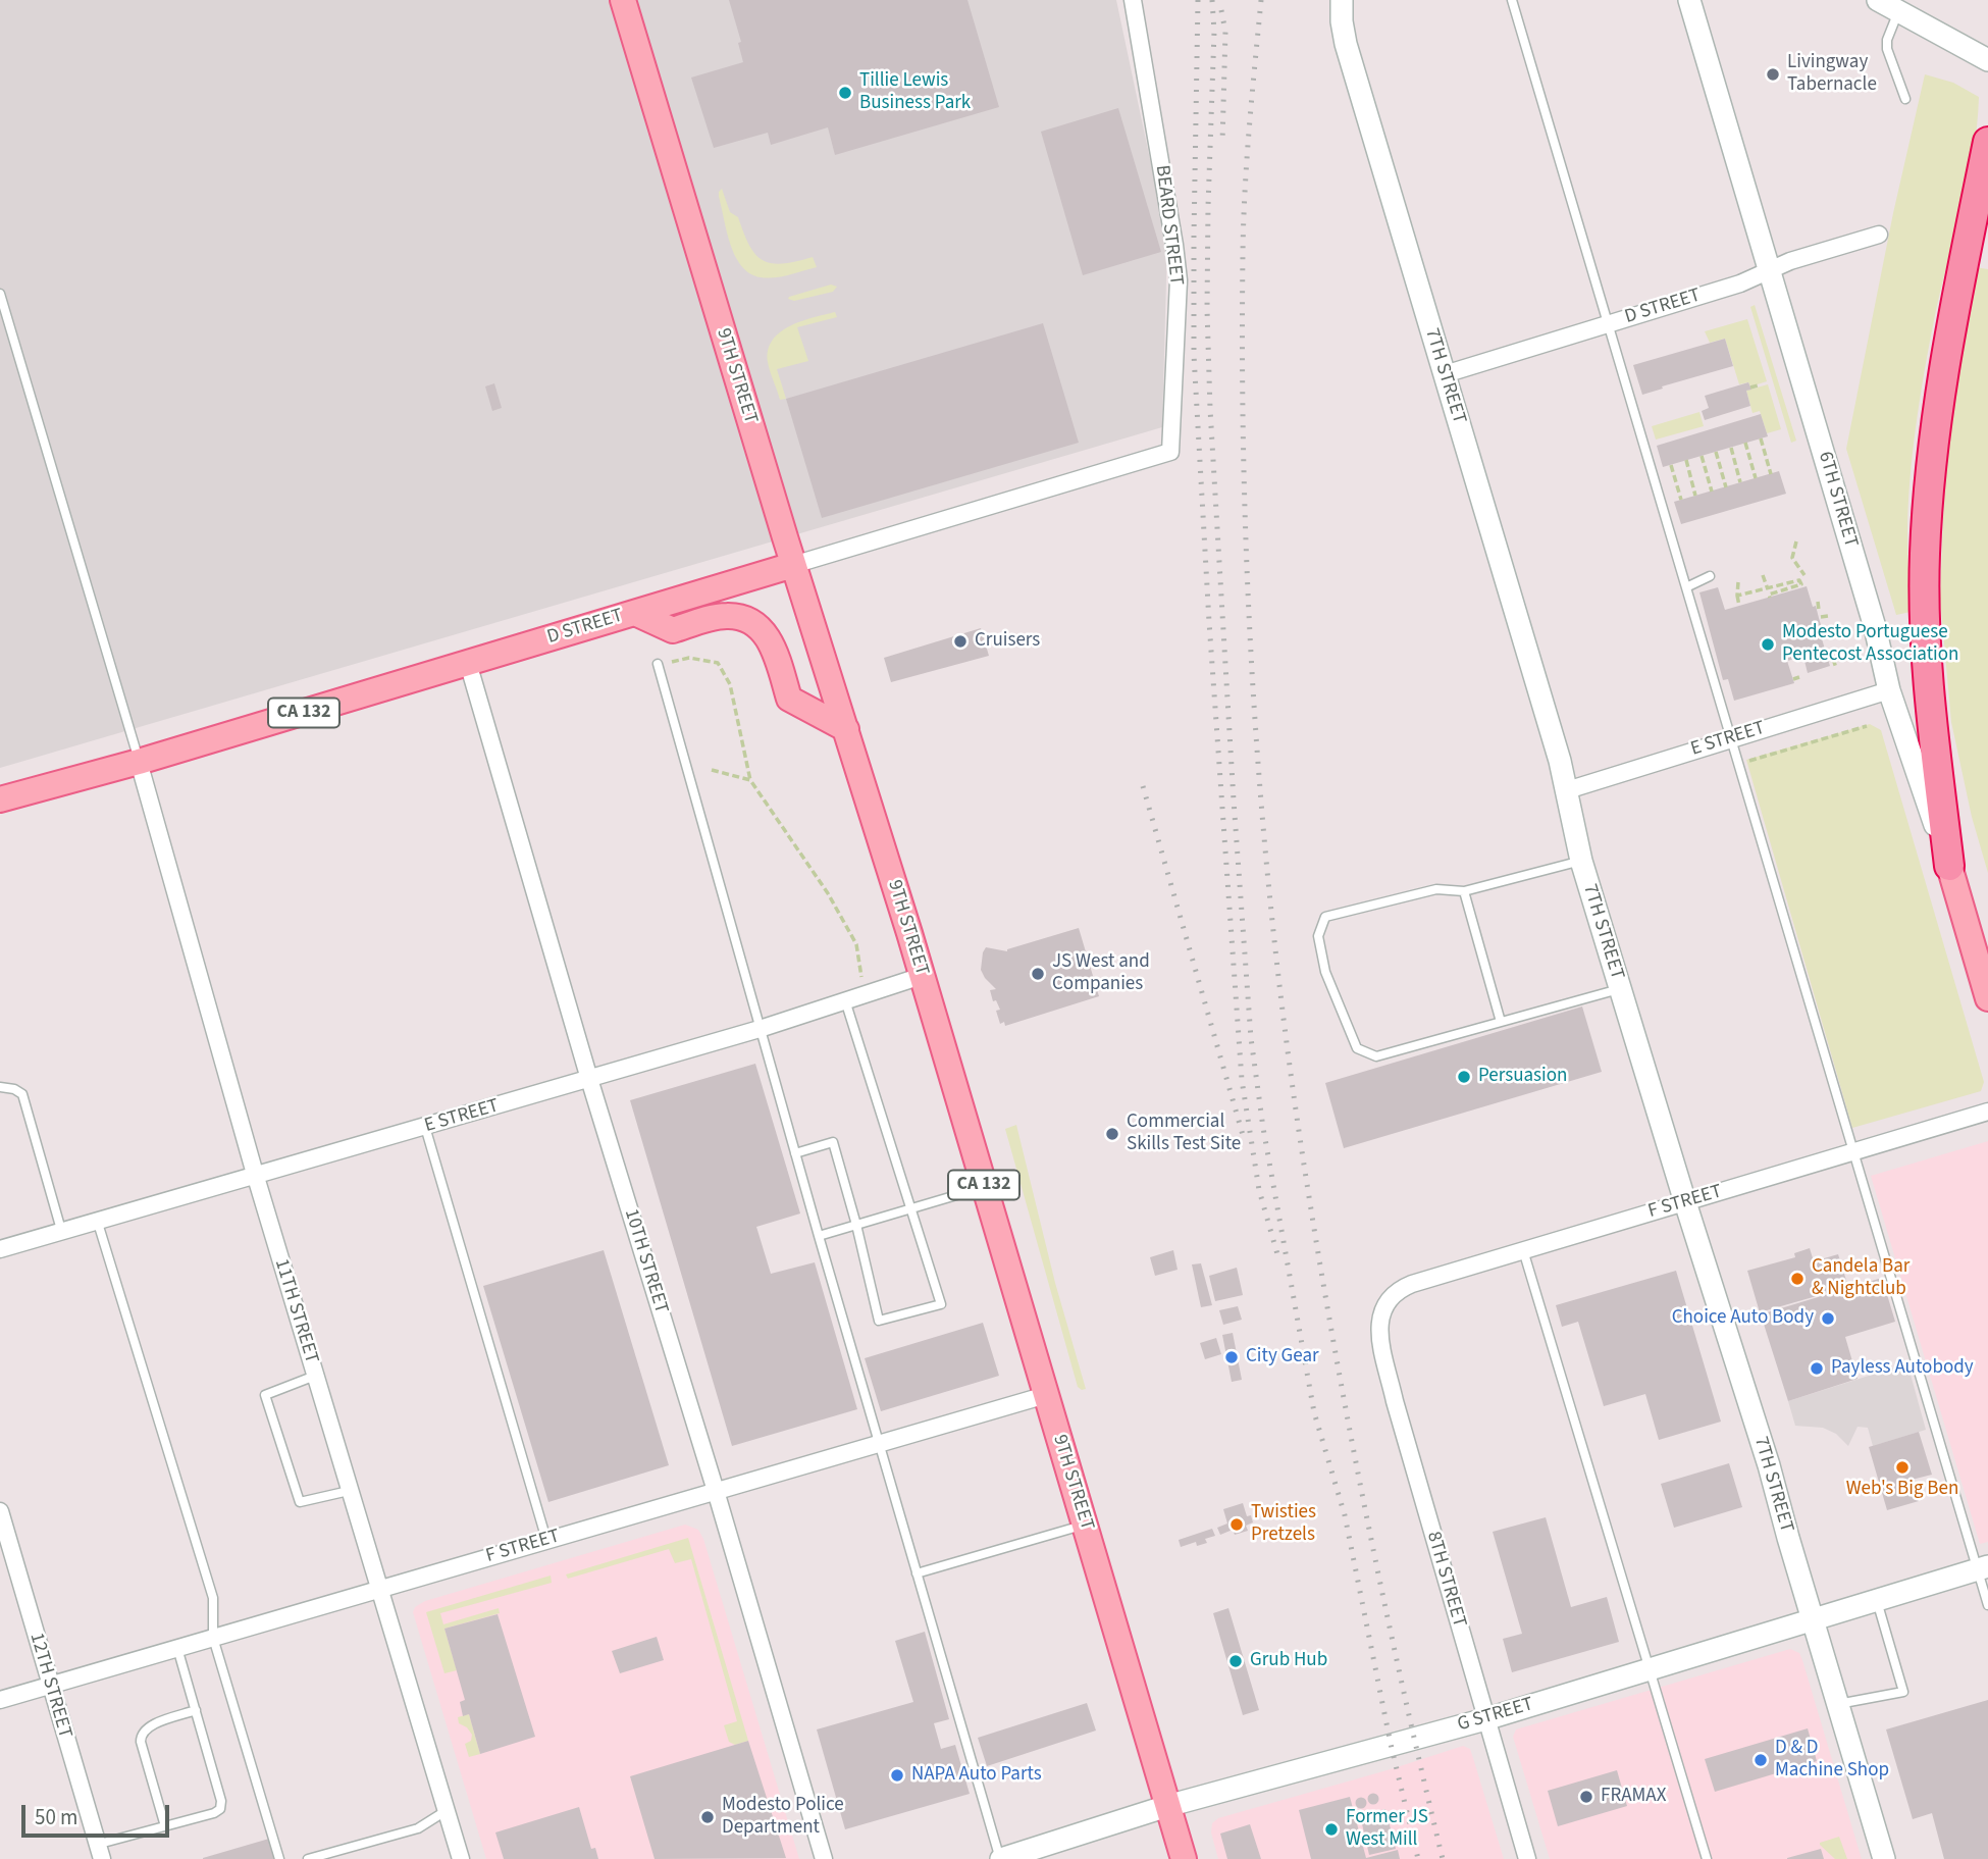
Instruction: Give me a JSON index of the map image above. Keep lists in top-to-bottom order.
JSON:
{
  "streets": {
    "main road": [
      "D STREET",
      "9TH STREET",
      "6TH STREET",
      "CA 132"
    ],
    "street": [
      "BEARD STREET",
      "7TH STREET",
      "E STREET",
      "F STREET",
      "10TH STREET",
      "11TH STREET",
      "8TH STREET",
      "12TH STREET",
      "G STREET"
    ]
  },
  "crossings": [
    ["BEARD STREET", "D STREET"],
    ["D STREET", "9TH STREET"],
    ["D STREET", "7TH STREET"],
    ["D STREET", "6TH STREET"],
    ["D STREET", "10TH STREET"],
    ["D STREET", "11TH STREET"],
    ["9TH STREET", "E STREET"],
    ["9TH STREET", "F STREET"],
    ["9TH STREET", "G STREET"],
    ["7TH STREET", "E STREET"],
    ["7TH STREET", "F STREET"],
    ["7TH STREET", "G STREET"],
    ["6TH STREET", "E STREET"],
    ["E STREET", "10TH STREET"],
    ["E STREET", "11TH STREET"],
    ["F STREET", "10TH STREET"],
    ["F STREET", "11TH STREET"],
    ["F STREET", "8TH STREET"],
    ["F STREET", "12TH STREET"],
    ["8TH STREET", "G STREET"]
  ],
  "places": [
    "Livingway Tabernacle",
    "Tillie Lewis Business Park",
    "Cruisers",
    "Modesto Portuguese Pentecost Association",
    "JS West and Companies",
    "Persuasion",
    "Commercial Skills Test Site",
    "Candela Bar & Nightclub",
    "Choice Auto Body",
    "City Gear",
    "Payless Autobody",
    "Web's Big Ben",
    "Twisties Pretzels",
    "Grub Hub",
    "D & D Machine Shop",
    "NAPA Auto Parts",
    "FRAMAX",
    "Modesto Police Department",
    "Former JS West Mill"
  ],
  "scale_bar": "50 m"
}
